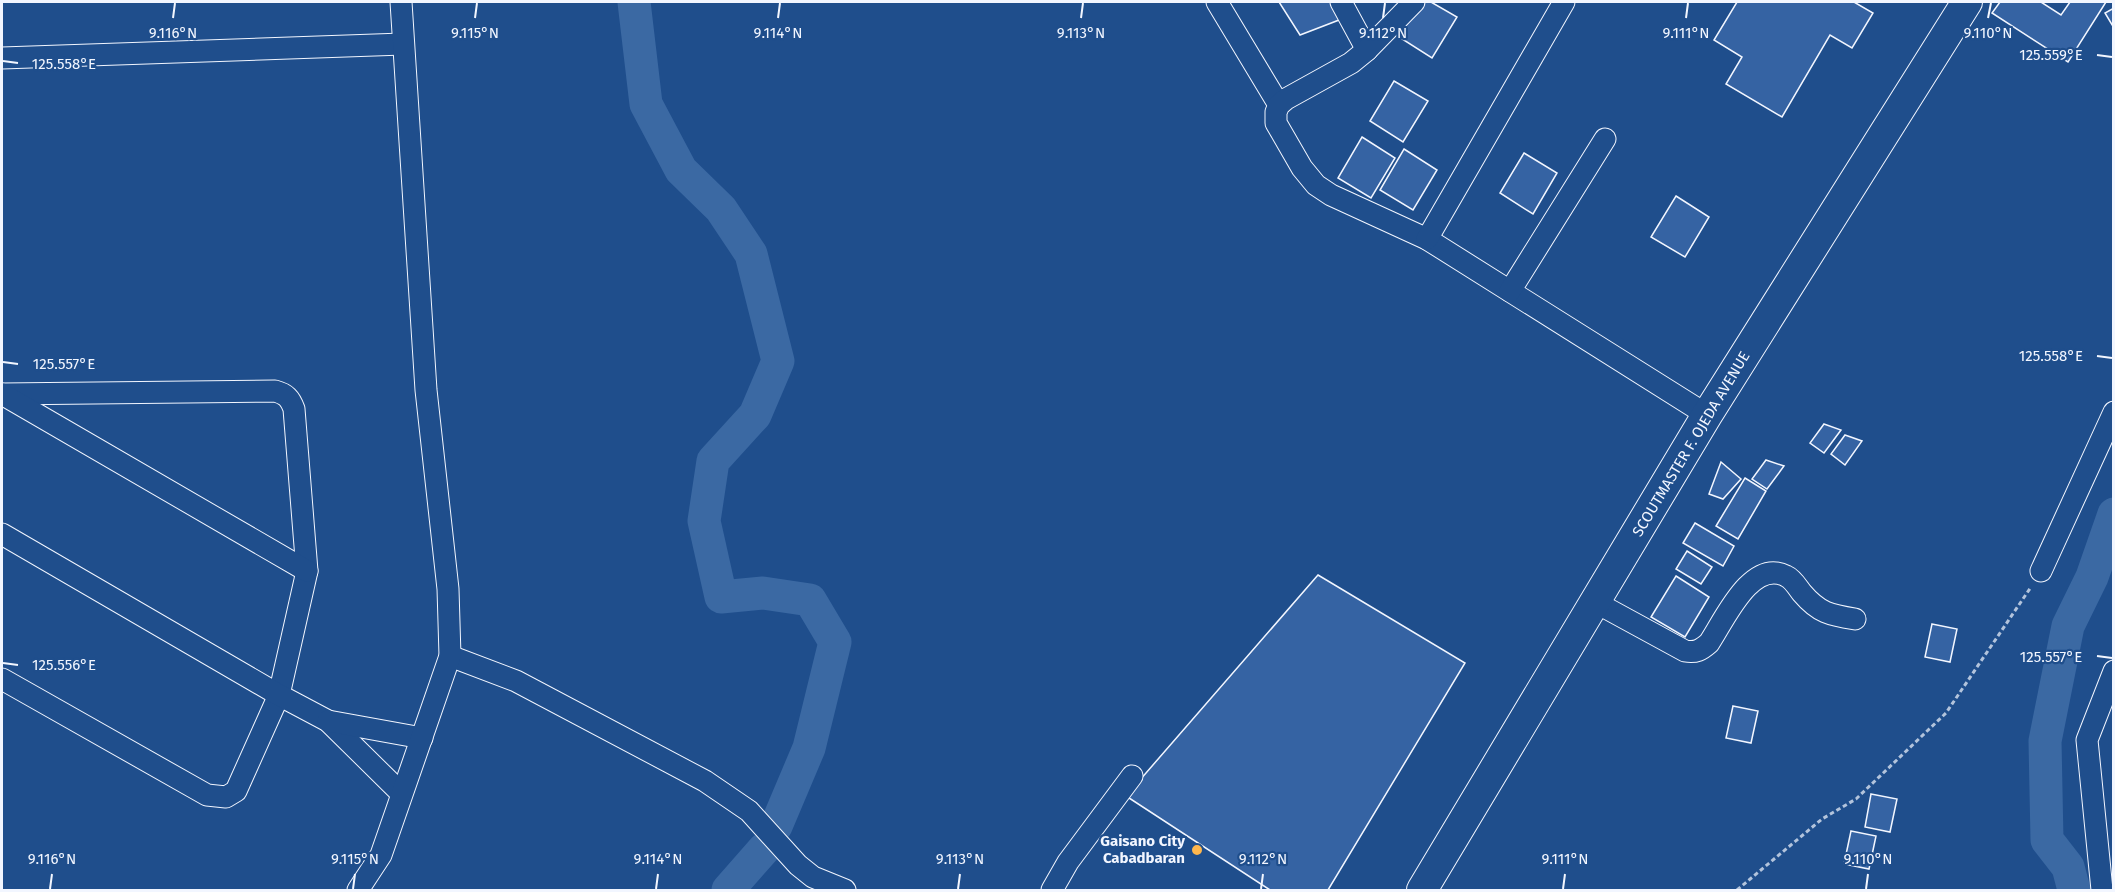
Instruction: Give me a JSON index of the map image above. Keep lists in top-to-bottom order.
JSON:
{
  "streets": {
    "highway": ["SCOUTMASTER F. OJEDA AVENUE"]
  },
  "places": ["Gaisano City Cabadbaran"],
  "coordinates": [
    "9.116°N",
    "9.115°N",
    "9.114°N",
    "9.113°N",
    "9.112°N",
    "9.111°N",
    "9.110°N",
    "125.559°E",
    "125.558°E",
    "125.557°E",
    "125.556°E"
  ]
}
